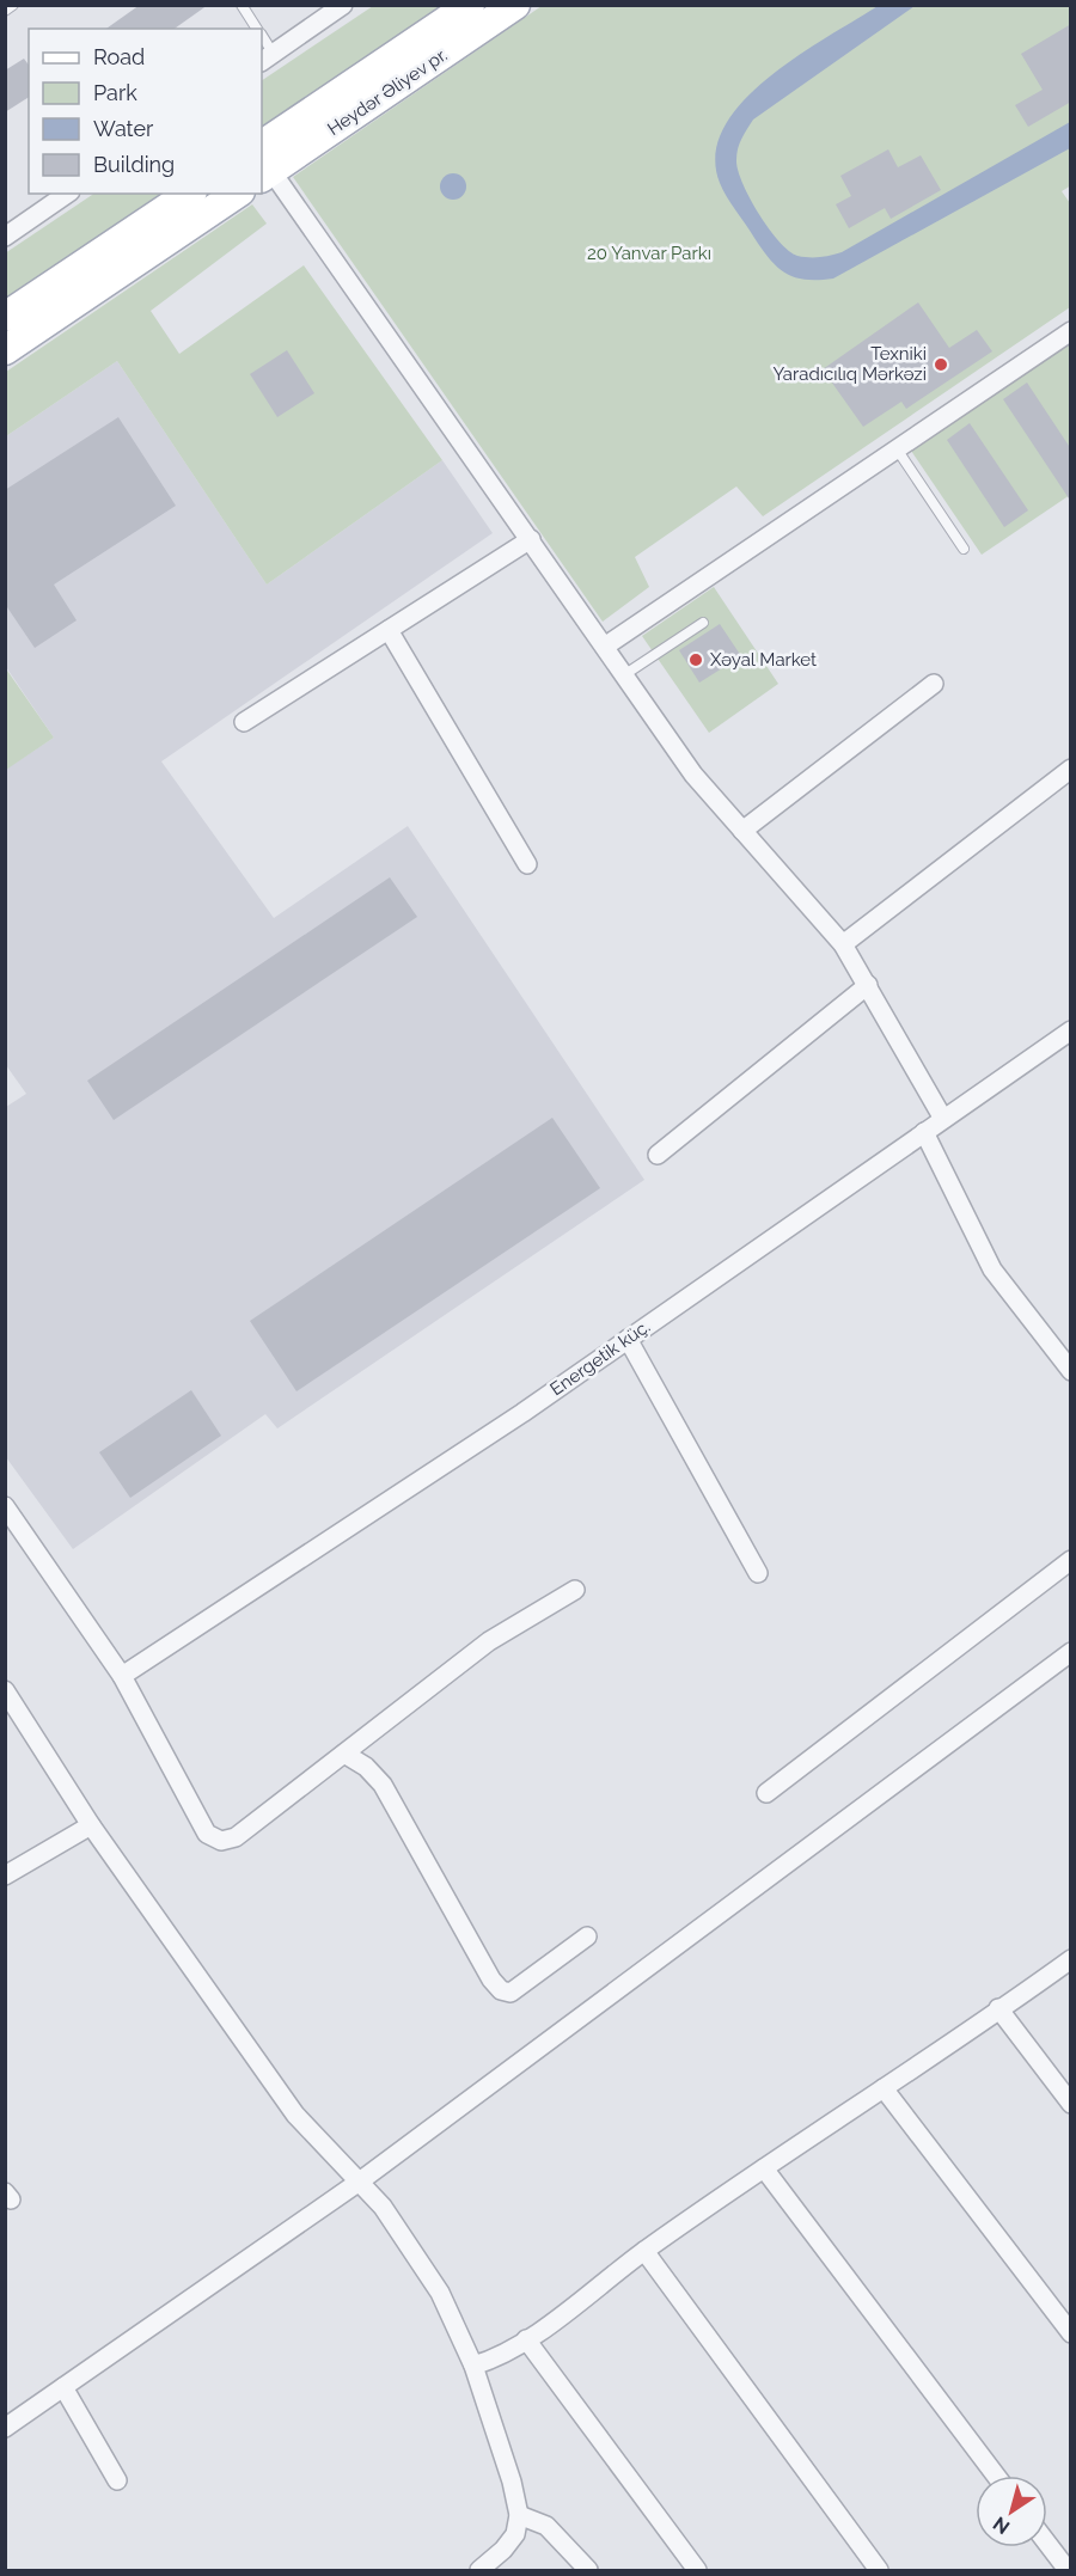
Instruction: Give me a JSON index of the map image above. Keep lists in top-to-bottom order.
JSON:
{
  "streets": {
    "main road": ["Heydər Əliyev pr."],
    "street": ["Energetik küç."]
  },
  "parks": ["20 Yanvar Parkı"],
  "places": ["Texniki Yaradıcılıq Mərkəzi", "Xəyal Market"],
  "legend": [
    "Road",
    "Park",
    "Water",
    "Building"
  ],
  "north": "bottom left"
}
